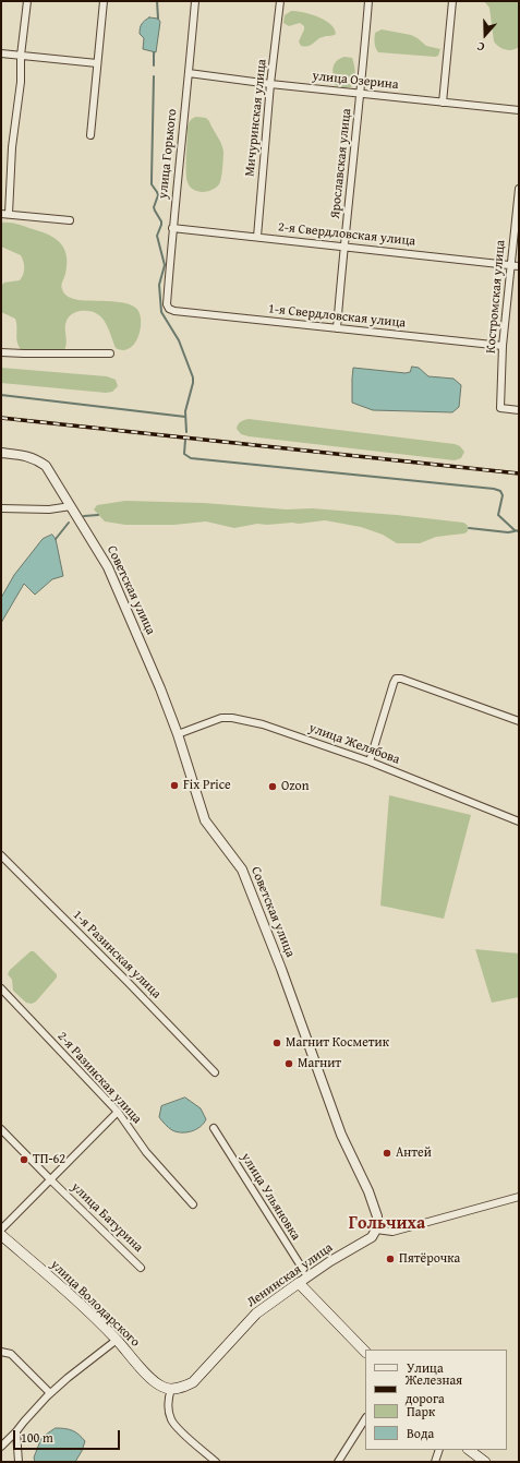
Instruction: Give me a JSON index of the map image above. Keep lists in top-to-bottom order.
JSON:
{
  "streets": {
    "main road": ["Ленинская улица", "улица Володарского"],
    "street": [
      "улица Озерина",
      "Мичуринская улица",
      "улица Горького",
      "Ярославская улица",
      "2-я Свердловская улица",
      "Костромская улица",
      "1-я Свердловская улица",
      "Советская улица",
      "улица Желябова",
      "1-я Разинская улица",
      "2-я Разинская улица",
      "улица Ульяновка",
      "улица Батурина"
    ]
  },
  "crossings": [
    ["улица Озерина", "Мичуринская улица"],
    ["улица Озерина", "улица Горького"],
    ["улица Озерина", "Ярославская улица"],
    ["Мичуринская улица", "2-я Свердловская улица"],
    ["улица Горького", "2-я Свердловская улица"],
    ["улица Горького", "1-я Свердловская улица"],
    ["Ярославская улица", "2-я Свердловская улица"],
    ["Ярославская улица", "1-я Свердловская улица"],
    ["2-я Свердловская улица", "Костромская улица"],
    ["Костромская улица", "1-я Свердловская улица"],
    ["Советская улица", "улица Желябова"],
    ["Советская улица", "Ленинская улица"],
    ["улица Ульяновка", "Ленинская улица"],
    ["Ленинская улица", "улица Володарского"]
  ],
  "districts": ["Гольчиха"],
  "places": [
    "Fix Price",
    "Ozon",
    "Магнит Косметик",
    "Магнит",
    "Антей",
    "ТП-62",
    "Пятёрочка"
  ],
  "legend": [
    "Улица",
    "Железная дорога",
    "Парк",
    "Вода"
  ],
  "scale_bar": "100 m",
  "north": "bottom"
}
